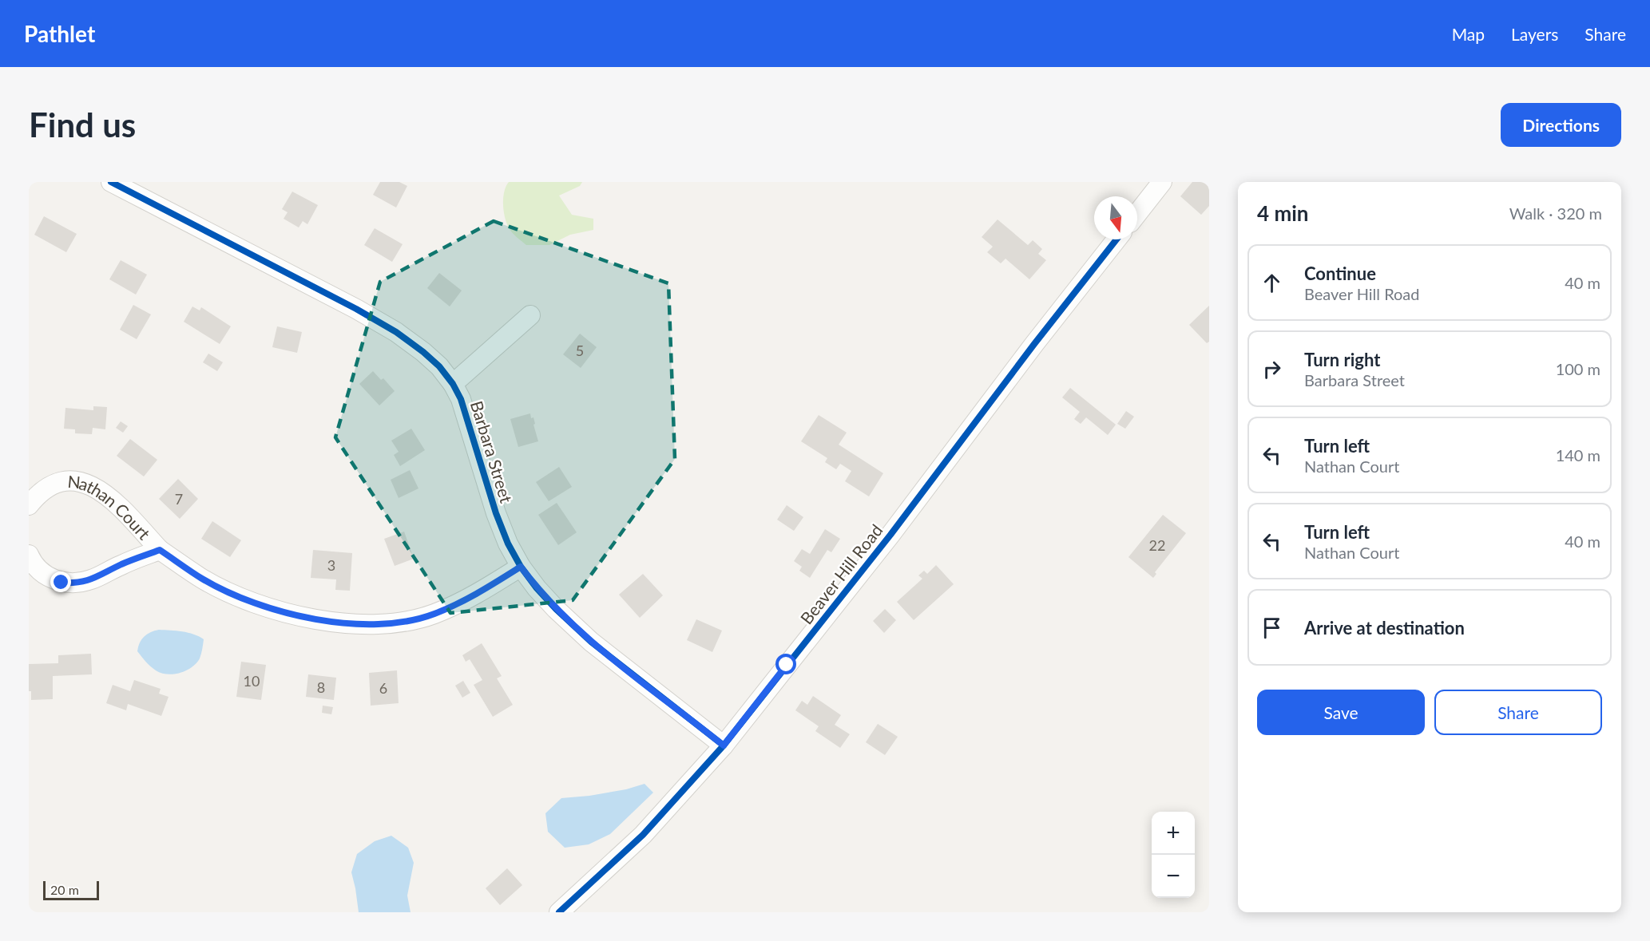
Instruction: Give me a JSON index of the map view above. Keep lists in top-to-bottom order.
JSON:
{
  "streets": {
    "street": ["Barbara Street", "Nathan Court", "Beaver Hill Road"]
  },
  "crossings": [
    ["Barbara Street", "Nathan Court"],
    ["Barbara Street", "Beaver Hill Road"]
  ],
  "house_numbers": [
    "5",
    "7",
    "22",
    "3",
    "10",
    "8",
    "6"
  ],
  "scale_bar": "20 m",
  "north": "bottom",
  "page": {
    "header": "Pathlet",
    "nav": ["Map", "Layers", "Share"],
    "buttons": [
      "Directions",
      ["Save", "Share"]
    ],
    "title": "Find us",
    "heading": ["4 min", "Walk · 320 m"],
    "list": [
      ["Continue", "Beaver Hill Road", "40 m"],
      ["Turn right", "Barbara Street", "100 m"],
      ["Turn left", "Nathan Court", "140 m"],
      ["Turn left", "Nathan Court", "40 m"],
      "Arrive at destination"
    ],
    "map_buttons": ["+", "−"],
    "scale": "20 m"
  }
}
